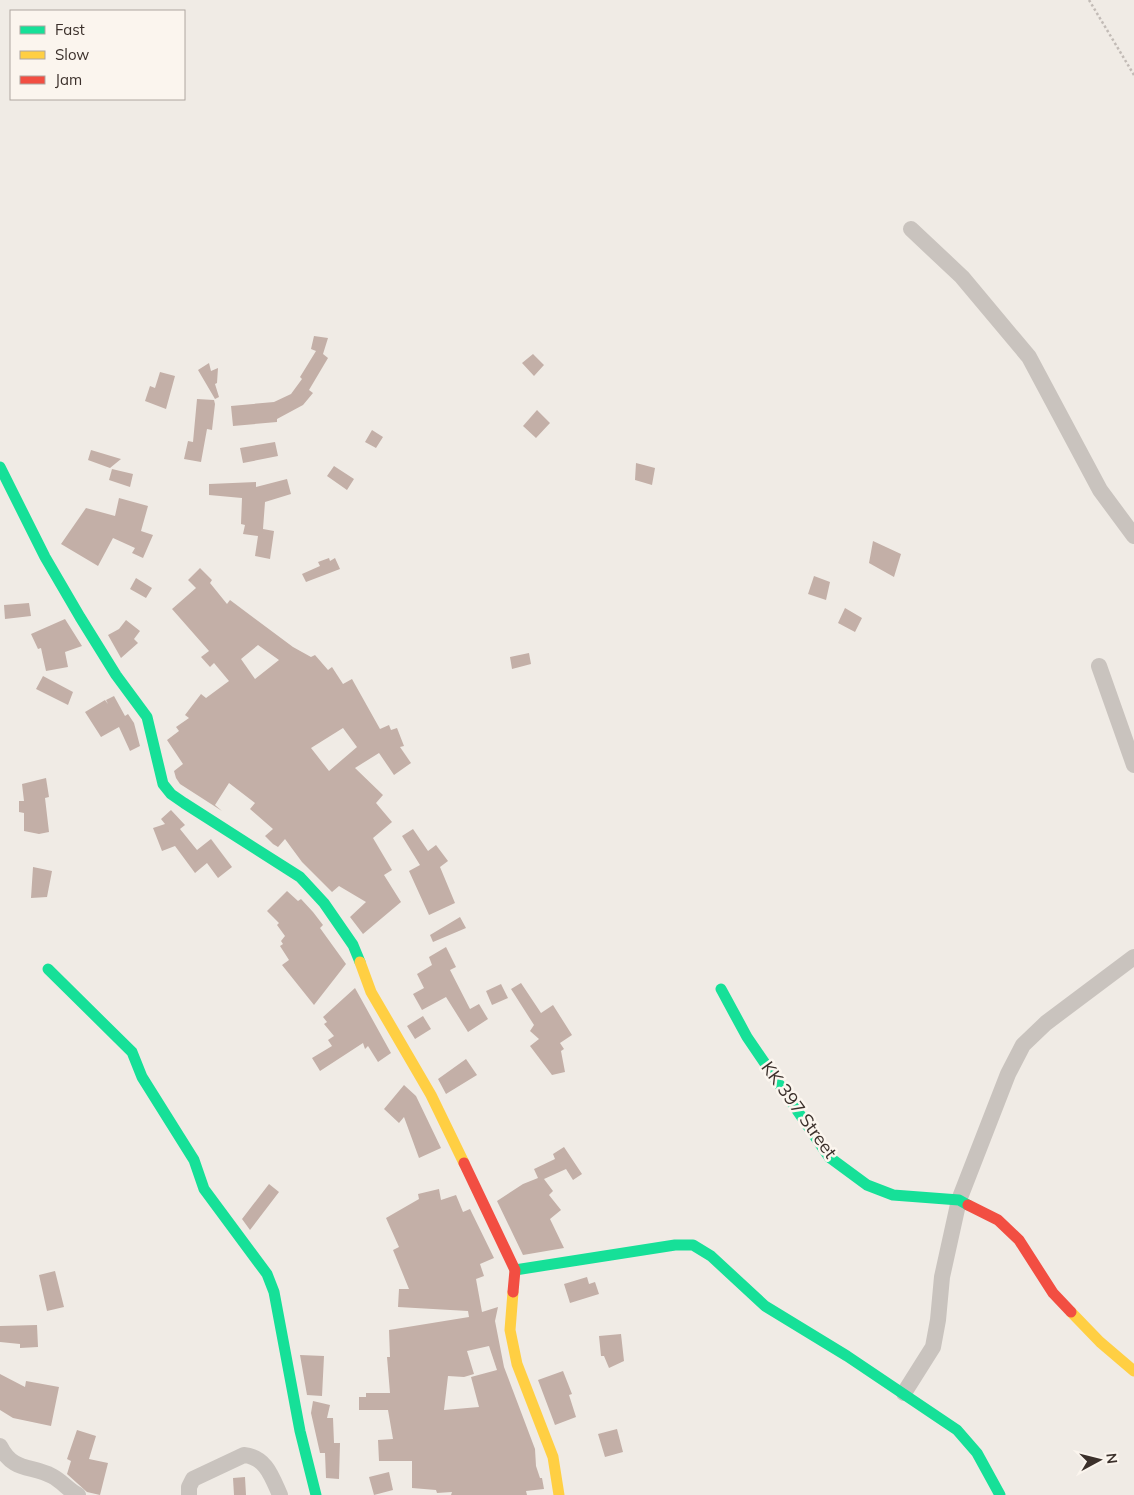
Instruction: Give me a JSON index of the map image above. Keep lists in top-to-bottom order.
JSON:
{
  "streets": {
    "street": ["KK 397 Street"]
  },
  "legend": ["Fast", "Slow", "Jam"],
  "north": "right"
}
